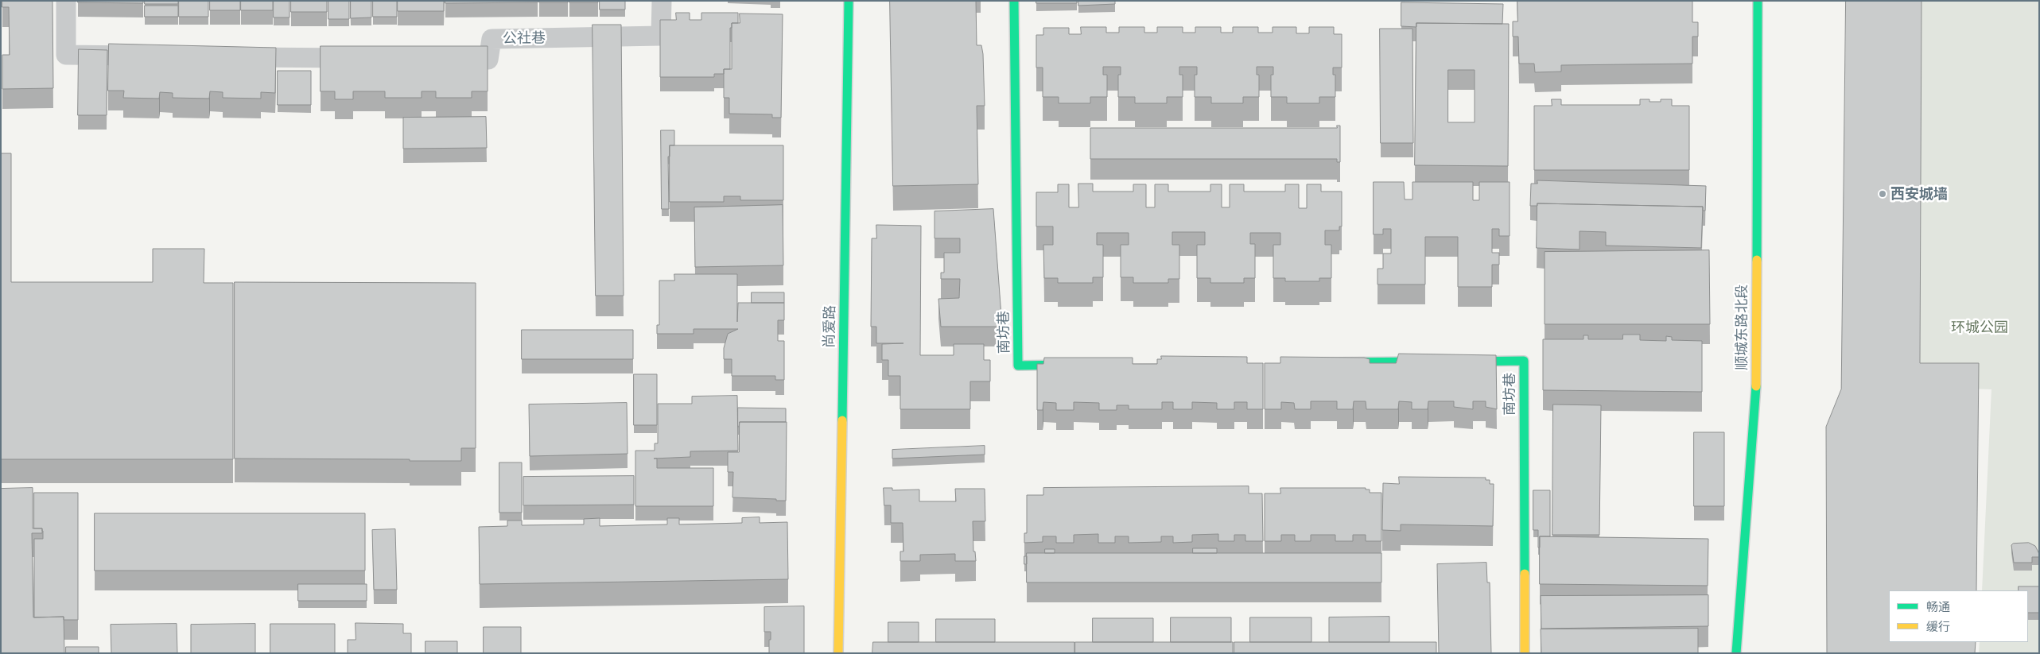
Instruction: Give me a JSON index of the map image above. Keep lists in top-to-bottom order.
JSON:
{
  "streets": {
    "street": ["尚爱路", "顺城东路北段", "南坊巷"],
    "lane": ["公社巷"]
  },
  "parks": ["环城公园"],
  "places": ["西安城墙"],
  "legend": ["畅通", "缓行"]
}
